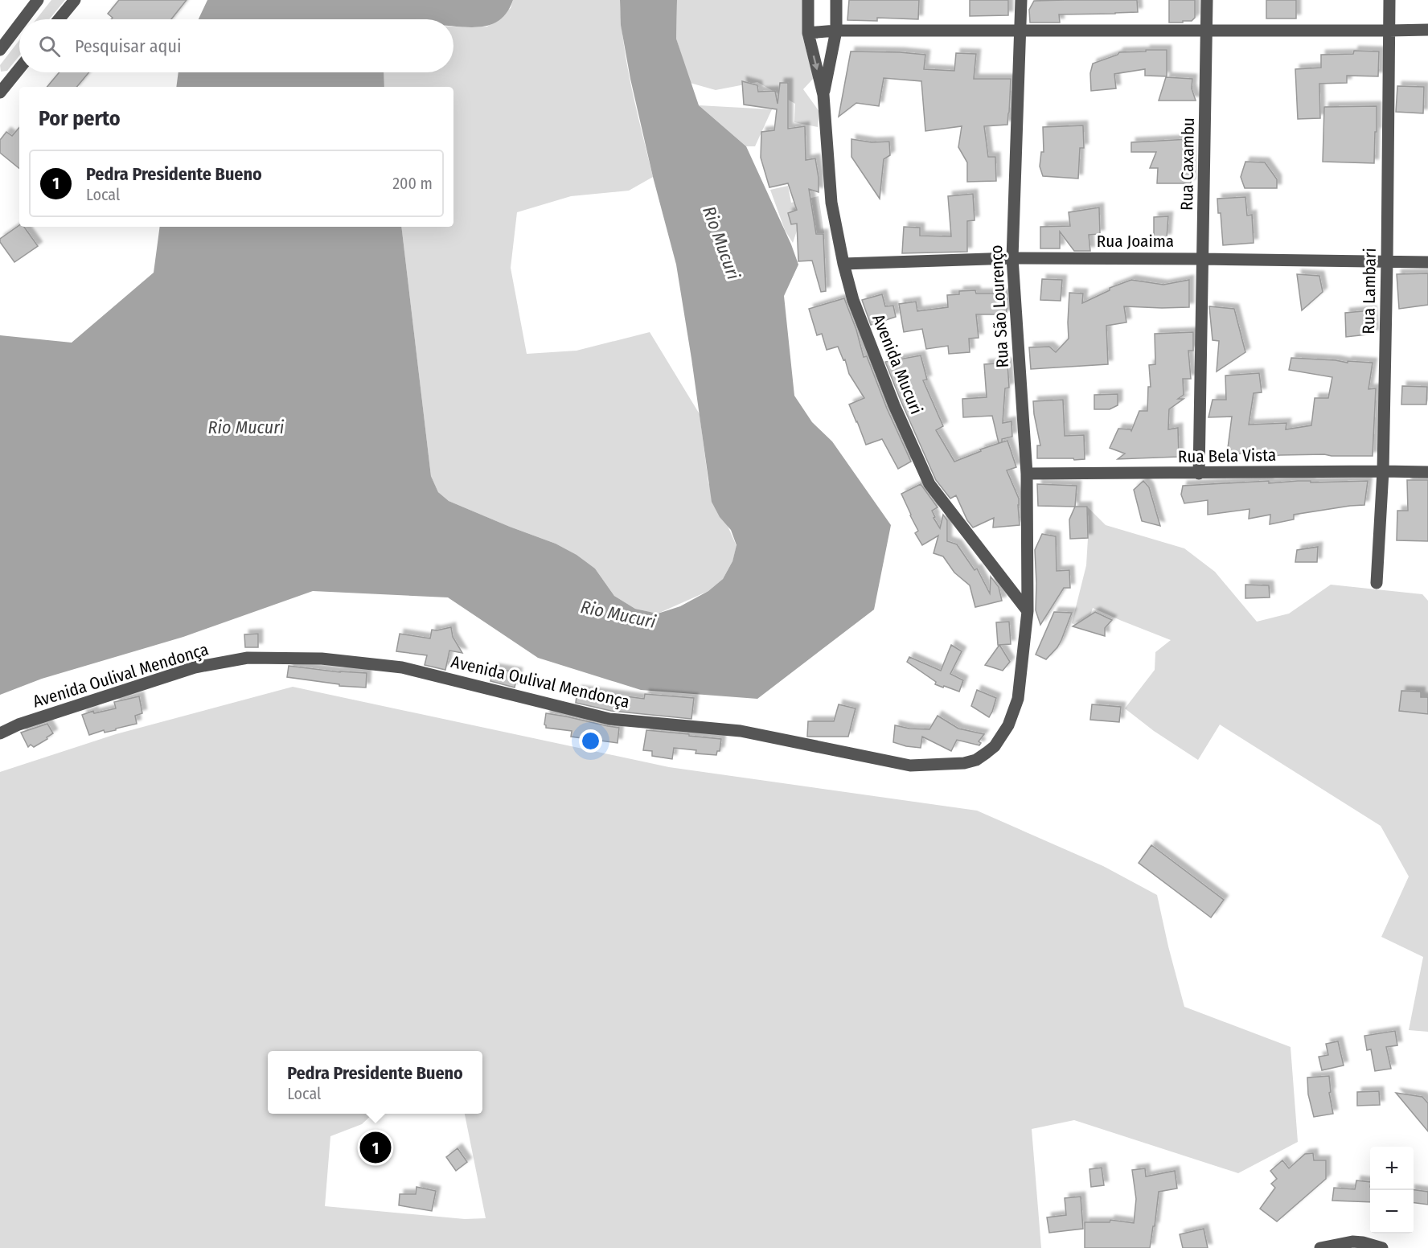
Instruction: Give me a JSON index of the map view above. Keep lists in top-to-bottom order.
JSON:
{
  "streets": {
    "street": [
      "Rua Caxambu",
      "Rua Joaima",
      "Rua Lambari",
      "Rua São Lourenço",
      "Avenida Mucuri",
      "Rua Bela Vista",
      "Avenida Oulival Mendonça"
    ]
  },
  "crossings": [
    ["Rua Caxambu", "Rua Joaima"],
    ["Rua Caxambu", "Rua Bela Vista"],
    ["Rua Joaima", "Rua Lambari"],
    ["Rua Joaima", "Rua São Lourenço"],
    ["Rua Joaima", "Avenida Mucuri"],
    ["Rua Lambari", "Rua Bela Vista"],
    ["Rua São Lourenço", "Avenida Mucuri"],
    ["Rua São Lourenço", "Rua Bela Vista"],
    ["Rua São Lourenço", "Avenida Oulival Mendonça"],
    ["Avenida Mucuri", "Avenida Oulival Mendonça"]
  ],
  "water": ["Rio Mucuri"],
  "page": {
    "search": "Pesquisar aqui",
    "heading": "Por perto",
    "list": [
      {
        "mark": "1",
        "name": "Pedra Presidente Bueno",
        "note": "Local",
        "value": "200 m"
      }
    ],
    "popup": ["Pedra Presidente Bueno", "Local"],
    "pins": "1",
    "map_buttons": ["+", "−"]
  }
}
